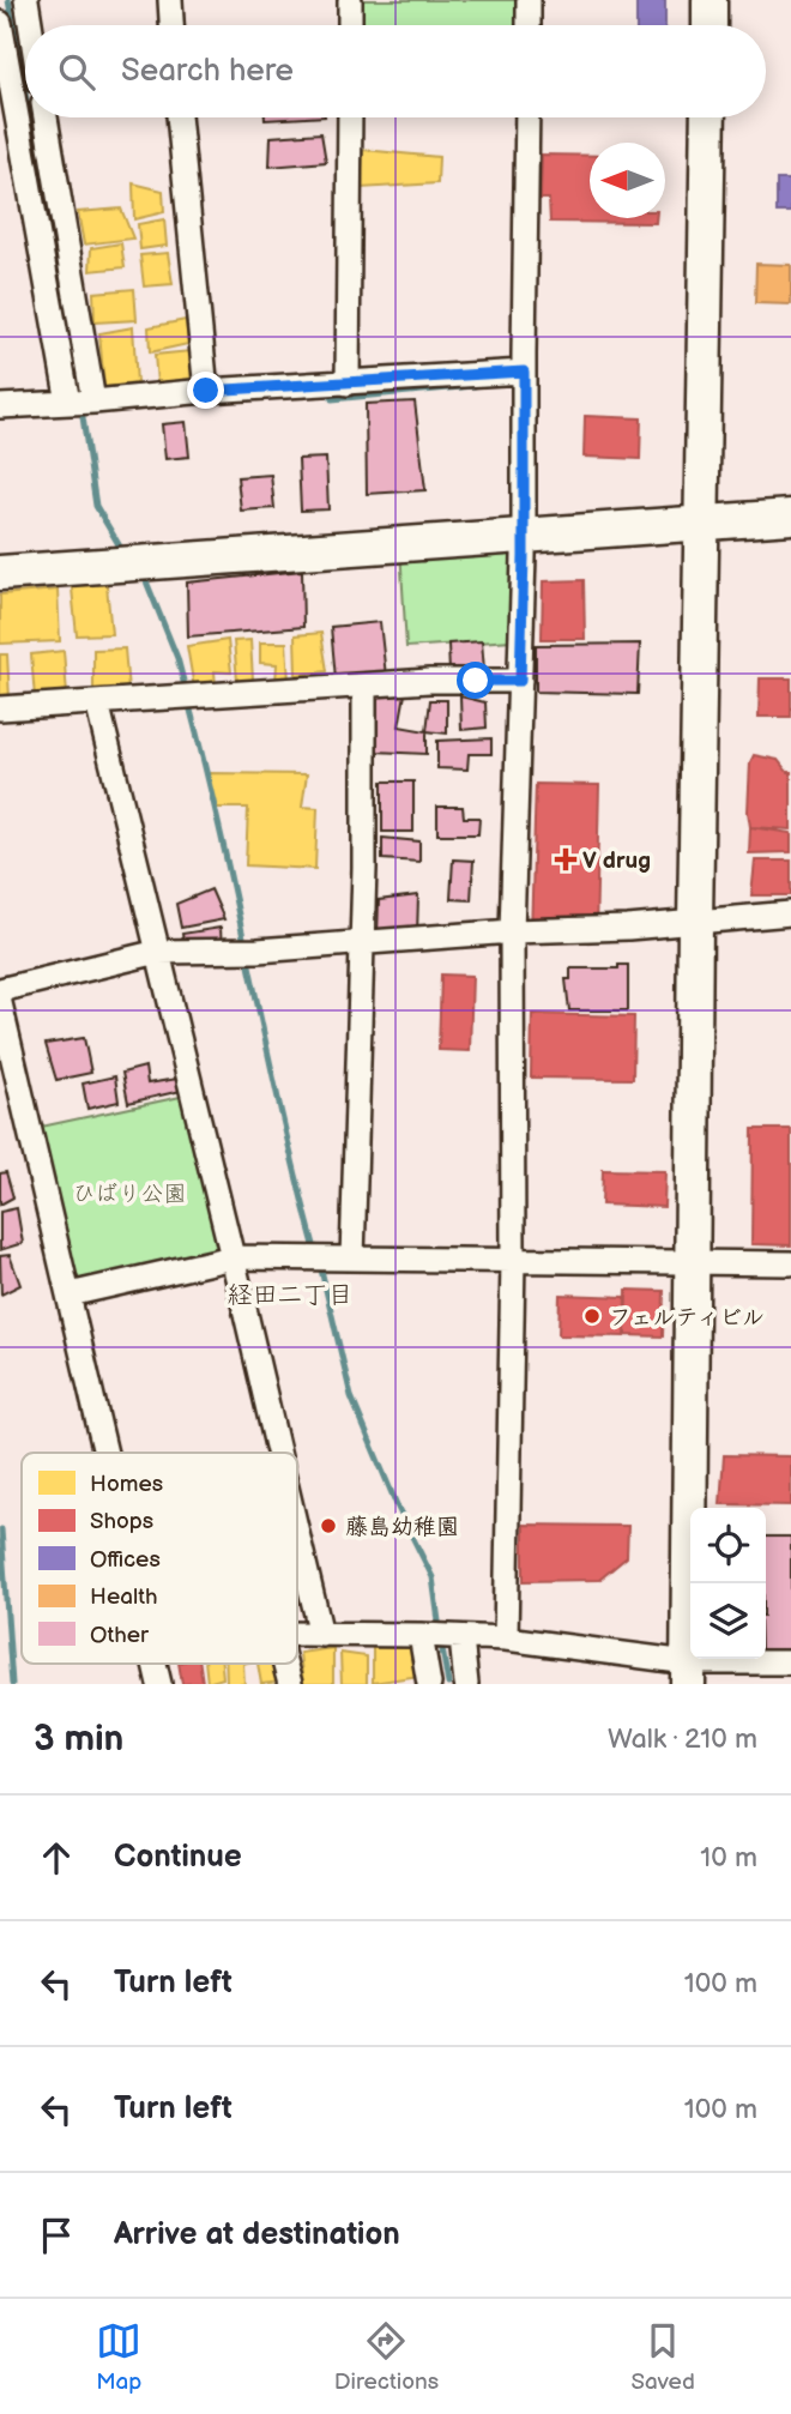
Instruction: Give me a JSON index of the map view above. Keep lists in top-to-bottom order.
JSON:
{
  "districts": ["経田二丁目"],
  "parks": ["ひばり公園"],
  "places": {
    "health": ["V drug"],
    "other": ["フェルティビル", "藤島幼稚園"]
  },
  "legend": [
    "Homes",
    "Shops",
    "Offices",
    "Health",
    "Other"
  ],
  "north": "left",
  "page": {
    "search": "Search here",
    "heading": ["3 min", "Walk · 210 m"],
    "list": [
      ["Continue", "10 m"],
      ["Turn left", "100 m"],
      ["Turn left", "100 m"],
      "Arrive at destination"
    ],
    "nav": ["Map", "Directions", "Saved"]
  }
}
